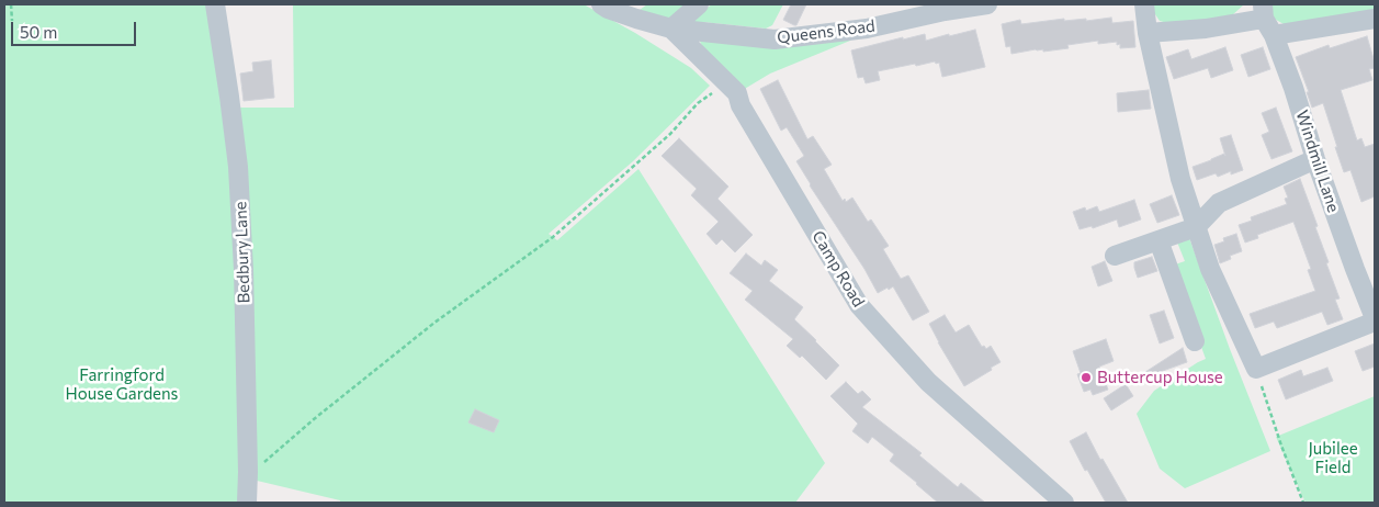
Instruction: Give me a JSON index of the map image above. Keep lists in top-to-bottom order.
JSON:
{
  "streets": {
    "street": [
      "Queens Road",
      "Windmill Lane",
      "Bedbury Lane",
      "Camp Road"
    ]
  },
  "crossings": [
    ["Queens Road", "Camp Road"]
  ],
  "parks": ["Farringford House Gardens", "Jubilee Field"],
  "places": ["Buttercup House"],
  "scale_bar": "50 m"
}
